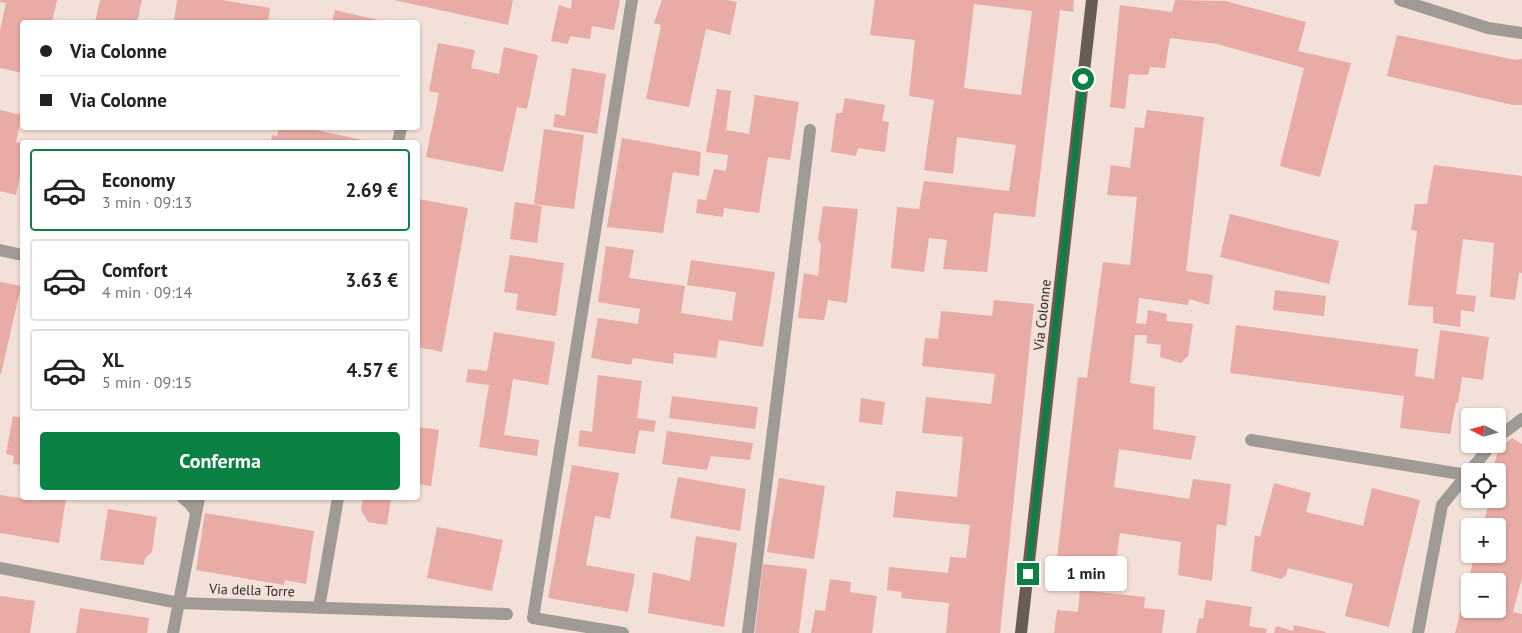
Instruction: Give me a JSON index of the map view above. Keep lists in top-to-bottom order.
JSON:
{
  "streets": {
    "main road": ["Via Colonne"],
    "street": ["Via della Torre"]
  },
  "north": "left",
  "page": {
    "banner": ["Via Colonne", "Via Colonne"],
    "list": [
      {
        "name": "Economy",
        "note": "3 min · 09:13",
        "value": "2.69 €"
      },
      {
        "name": "Comfort",
        "note": "4 min · 09:14",
        "value": "3.63 €"
      },
      {
        "name": "XL",
        "note": "5 min · 09:15",
        "value": "4.57 €"
      }
    ],
    "map_buttons": ["+", "−"],
    "buttons": "Conferma",
    "bubble": "1 min"
  }
}
